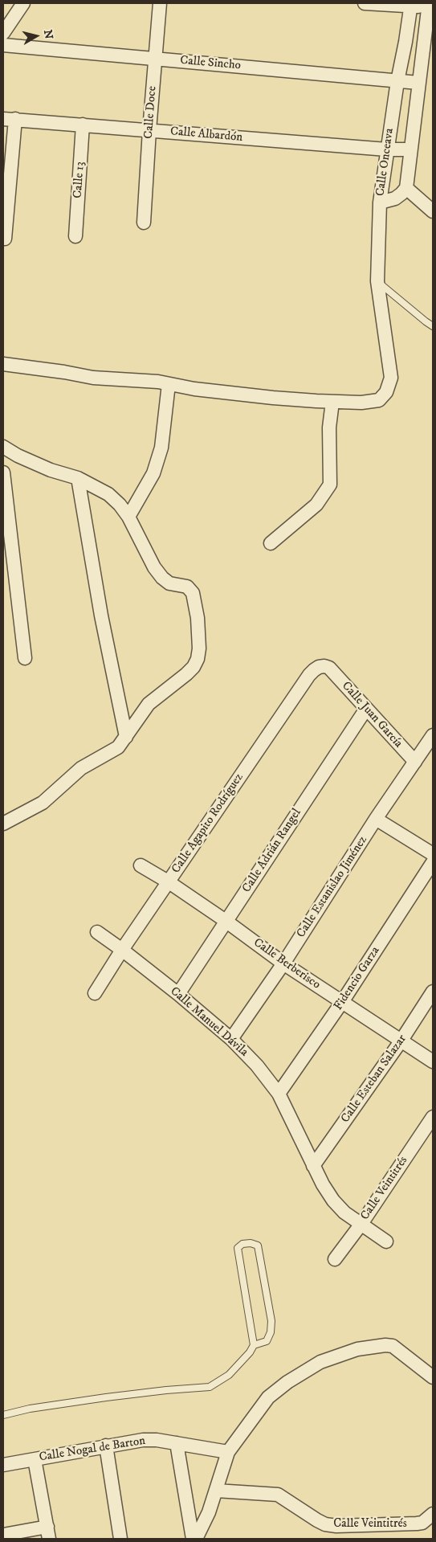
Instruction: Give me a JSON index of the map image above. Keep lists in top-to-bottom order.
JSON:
{
  "streets": {
    "street": [
      "Calle Sincho",
      "Calle Doce",
      "Calle Albardón",
      "Calle Onceava",
      "Calle 13",
      "Calle Juan García",
      "Calle Agapito Rodríguez",
      "Calle Adrián Rangel",
      "Calle Estanislao Jiménez",
      "Calle Berberisco",
      "Fidencio Garza",
      "Calle Manuel Dávila",
      "Calle Esteban Salazar",
      "Calle Veintitrés",
      "Calle Nogal de Barton"
    ]
  },
  "crossings": [
    ["Calle Sincho", "Calle Doce"],
    ["Calle Sincho", "Calle Onceava"],
    ["Calle Doce", "Calle Albardón"],
    ["Calle Albardón", "Calle Onceava"],
    ["Calle Albardón", "Calle 13"],
    ["Calle Juan García", "Calle Agapito Rodríguez"],
    ["Calle Juan García", "Calle Adrián Rangel"],
    ["Calle Juan García", "Calle Estanislao Jiménez"],
    ["Calle Agapito Rodríguez", "Calle Berberisco"],
    ["Calle Agapito Rodríguez", "Calle Manuel Dávila"],
    ["Calle Adrián Rangel", "Calle Berberisco"],
    ["Calle Adrián Rangel", "Calle Manuel Dávila"],
    ["Calle Estanislao Jiménez", "Calle Berberisco"],
    ["Calle Estanislao Jiménez", "Calle Manuel Dávila"],
    ["Calle Berberisco", "Fidencio Garza"],
    ["Calle Berberisco", "Calle Esteban Salazar"],
    ["Fidencio Garza", "Calle Manuel Dávila"],
    ["Calle Manuel Dávila", "Calle Esteban Salazar"],
    ["Calle Manuel Dávila", "Calle Veintitrés"]
  ],
  "north": "right"
}
